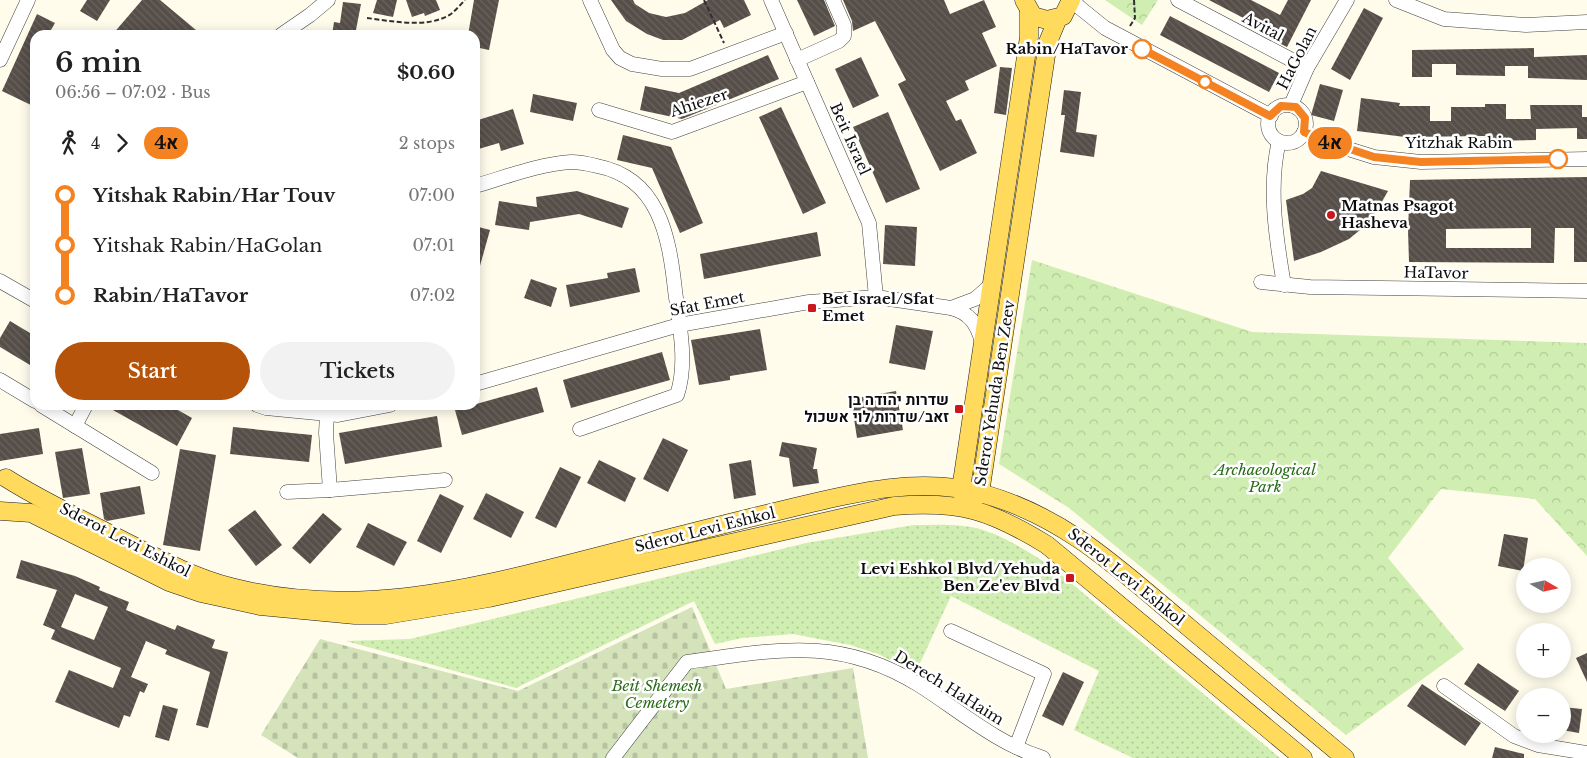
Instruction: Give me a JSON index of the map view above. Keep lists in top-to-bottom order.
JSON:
{
  "streets": {
    "main road": ["Sderot Yehuda Ben Zeev", "Sderot Levi Eshkol"],
    "street": [
      "Avital",
      "HaGolan",
      "Ahiezer",
      "Beit Israel",
      "Yitzhak Rabin",
      "HaTavor",
      "Sfat Emet",
      "Derech HaHaim"
    ]
  },
  "crossings": [
    ["Avital", "HaGolan"],
    ["HaGolan", "Yitzhak Rabin"],
    ["Ahiezer", "Beit Israel"],
    ["Beit Israel", "Sfat Emet"],
    ["Sfat Emet", "Sderot Yehuda Ben Zeev"],
    ["Sderot Yehuda Ben Zeev", "Sderot Levi Eshkol"]
  ],
  "parks": ["Archaeological Park", "Beit Shemesh Cemetery"],
  "places": {
    "other": ["Rabin/HaTavor", "Matnas Psagot Hasheva"],
    "transit": ["Bet Israel/Sfat Emet", "שדרות יהודה בן זאב/שדרות לוי אשכול", "Levi Eshkol Blvd/Yehuda Ben Ze'ev Blvd"]
  },
  "lines": ["bus line 4א"],
  "north": "right",
  "page": {
    "on_map": "4א",
    "heading": ["6 min", "06:56 – 07:02 · Bus", "$0.60"],
    "legs": ["4", "4א", "2 stops"],
    "list": [
      {
        "name": "Yitshak Rabin/Har Touv",
        "value": "07:00"
      },
      {
        "name": "Yitshak Rabin/HaGolan",
        "value": "07:01"
      },
      {
        "name": "Rabin/HaTavor",
        "value": "07:02"
      }
    ],
    "buttons": ["Start", "Tickets"],
    "map_buttons": ["+", "−"]
  }
}
